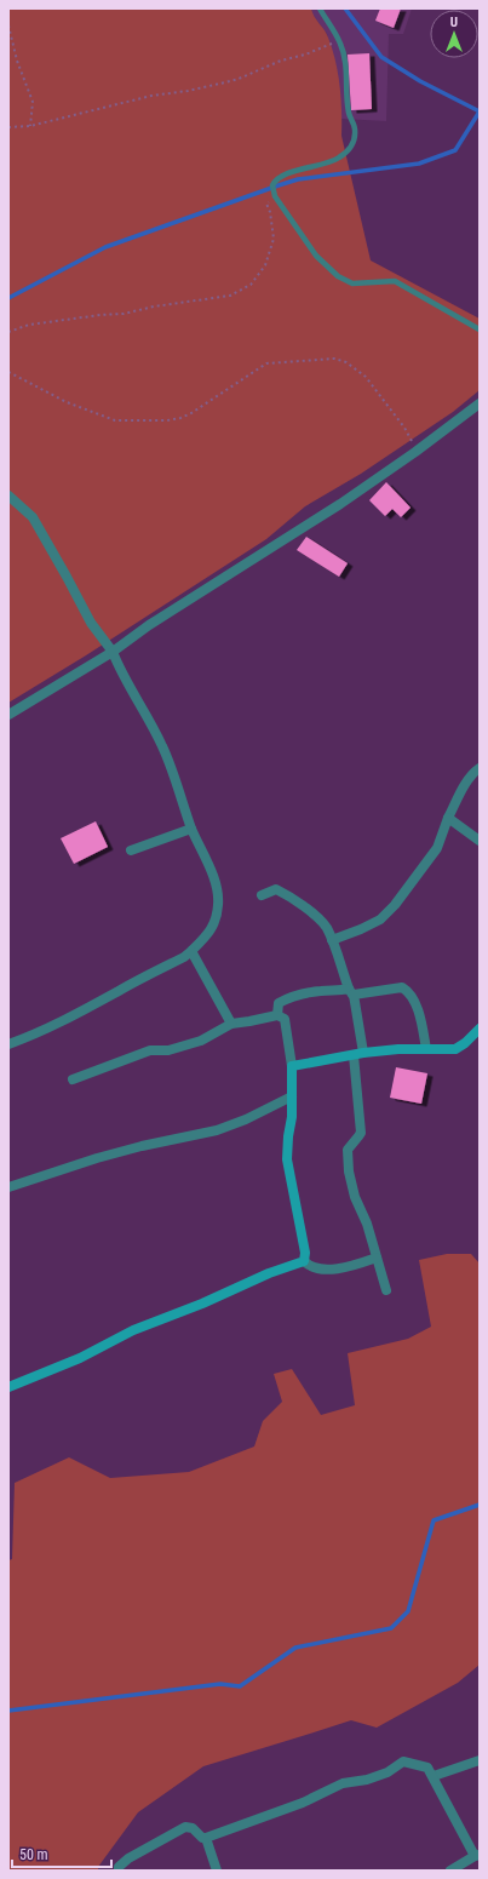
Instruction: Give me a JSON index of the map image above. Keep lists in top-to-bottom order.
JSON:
{
  "scale_bar": "50 m",
  "north": "top"
}
